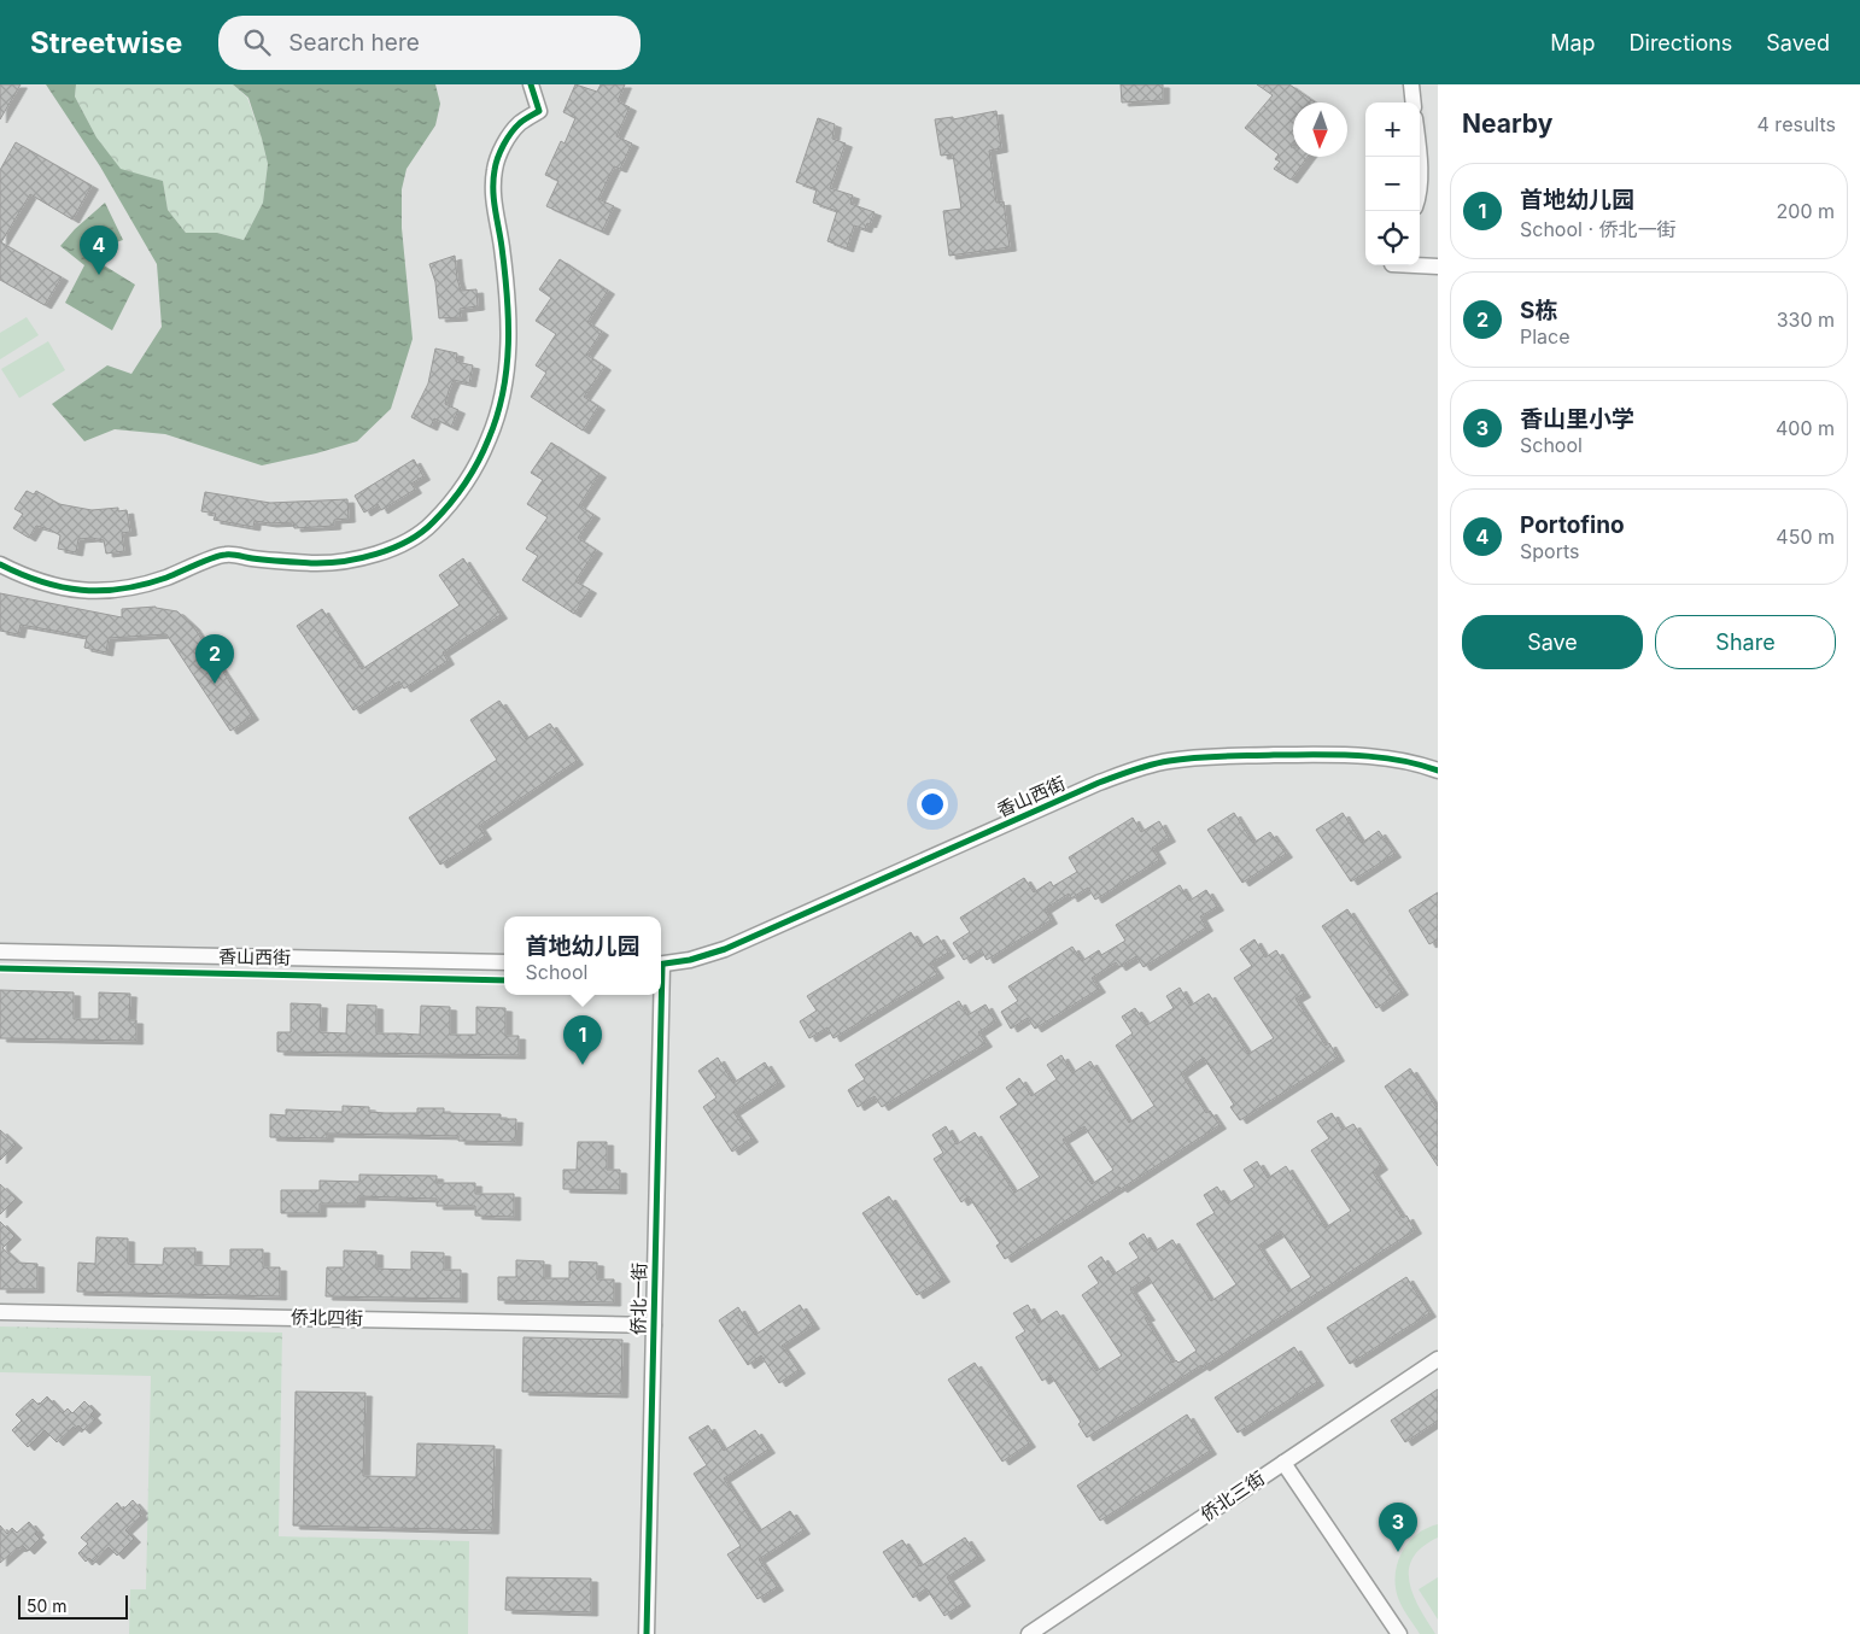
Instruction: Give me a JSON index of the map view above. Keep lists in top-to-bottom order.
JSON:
{
  "streets": {
    "street": [
      "香山西街",
      "侨北一街",
      "侨北四街",
      "侨北三街"
    ]
  },
  "crossings": [
    ["侨北一街", "侨北四街"]
  ],
  "scale_bar": "50 m",
  "north": "bottom",
  "page": {
    "header": "Streetwise",
    "search": "Search here",
    "nav": ["Map", "Directions", "Saved"],
    "heading": ["Nearby", "4 results"],
    "map_buttons": ["+", "−"],
    "list": [
      {
        "mark": "1",
        "name": "首地幼儿园",
        "note": "School · 侨北一街",
        "value": "200 m"
      },
      {
        "mark": "2",
        "name": "S栋",
        "note": "Place",
        "value": "330 m"
      },
      {
        "mark": "3",
        "name": "香山里小学",
        "note": "School",
        "value": "400 m"
      },
      {
        "mark": "4",
        "name": "Portofino",
        "note": "Sports",
        "value": "450 m"
      }
    ],
    "pins": [
      "4",
      "2",
      "1",
      "3"
    ],
    "buttons": ["Save", "Share"],
    "popup": ["首地幼儿园", "School"],
    "scale": "50 m"
  }
}
